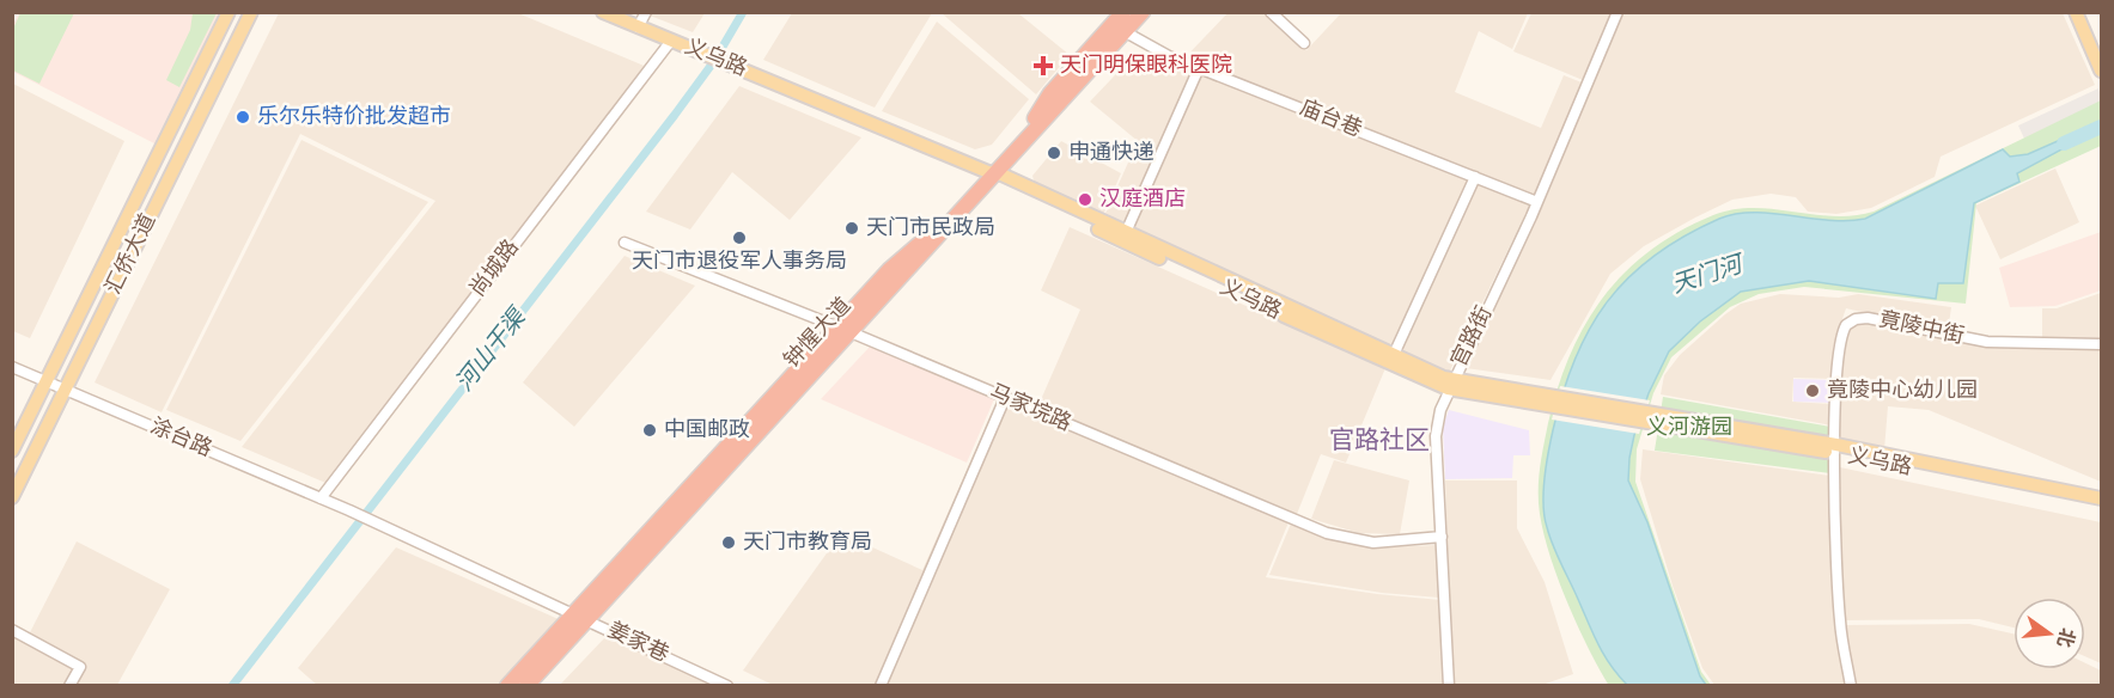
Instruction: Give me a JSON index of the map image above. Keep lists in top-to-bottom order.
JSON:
{
  "streets": {
    "highway": ["钟惺大道"],
    "main road": ["义乌路", "汇侨大道"],
    "street": [
      "庙台巷",
      "尚城路",
      "竟陵中街",
      "官路街",
      "马家垸路",
      "涂台路",
      "姜家巷"
    ]
  },
  "crossings": [
    ["义乌路", "尚城路"],
    ["义乌路", "竟陵中街"],
    ["义乌路", "钟惺大道"],
    ["义乌路", "官路街"],
    ["庙台巷", "钟惺大道"],
    ["庙台巷", "官路街"],
    ["汇侨大道", "涂台路"],
    ["尚城路", "涂台路"],
    ["钟惺大道", "马家垸路"],
    ["钟惺大道", "涂台路"],
    ["钟惺大道", "姜家巷"],
    ["官路街", "马家垸路"],
    ["涂台路", "姜家巷"]
  ],
  "districts": ["官路社区"],
  "water": ["天门河", "河山干渠"],
  "parks": ["义河游园"],
  "places": {
    "health": ["天门明保眼科医院"],
    "other": [
      "乐尔乐特价批发超市",
      "申通快递",
      "汉庭酒店",
      "天门市民政局",
      "天门市退役军人事务局",
      "竟陵中心幼儿园",
      "中国邮政",
      "天门市教育局"
    ]
  },
  "north": "right"
}
